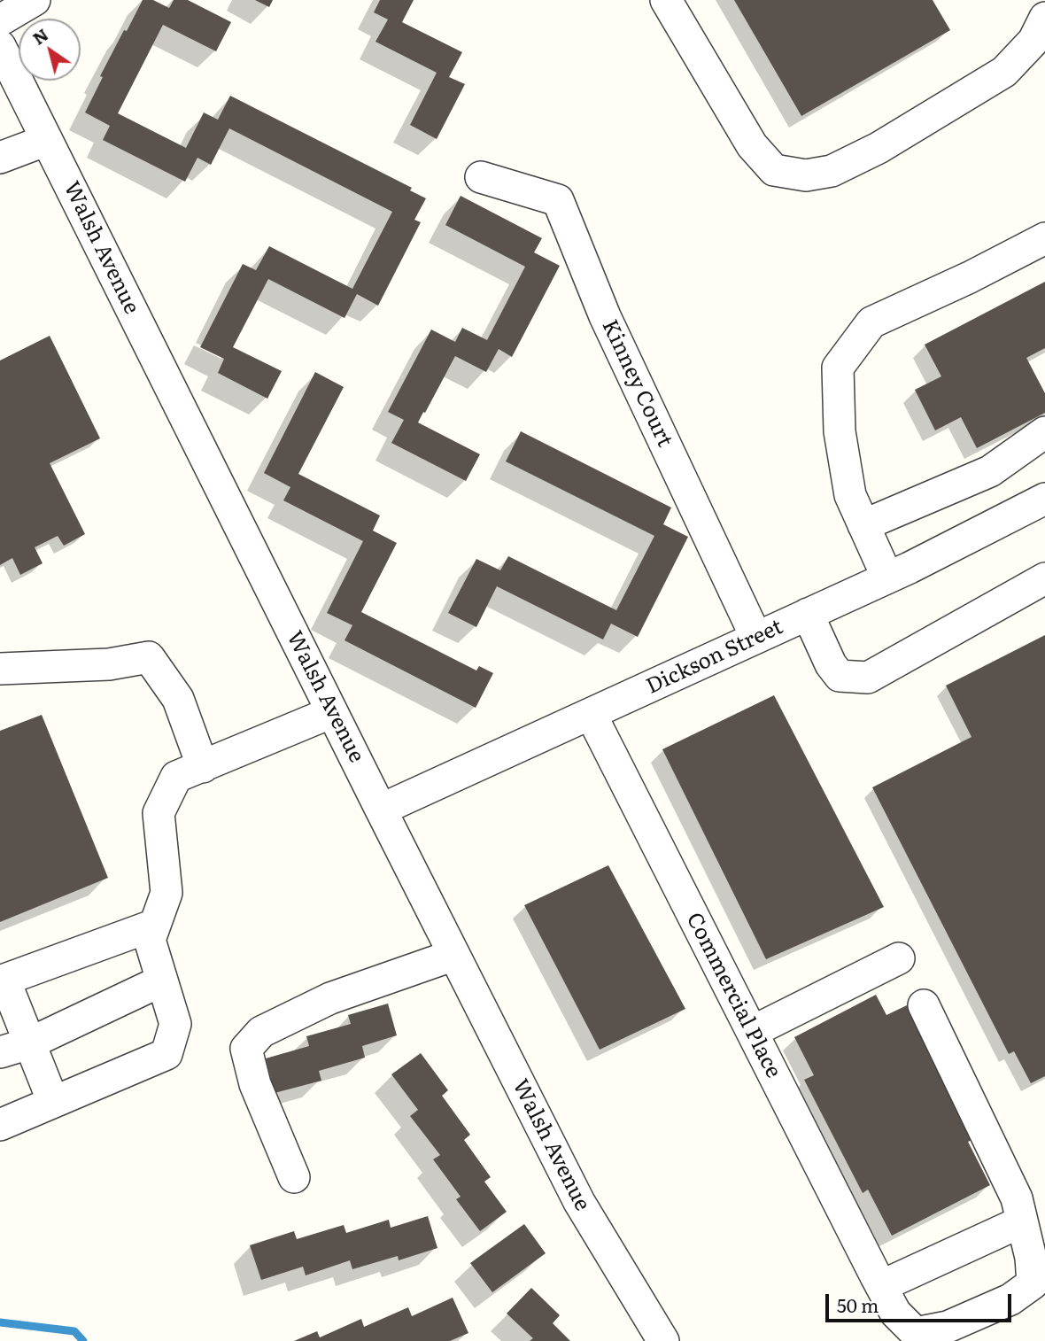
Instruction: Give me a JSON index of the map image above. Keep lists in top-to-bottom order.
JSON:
{
  "streets": {
    "street": [
      "Walsh Avenue",
      "Kinney Court",
      "Dickson Street",
      "Commercial Place"
    ]
  },
  "crossings": [
    ["Walsh Avenue", "Dickson Street"],
    ["Kinney Court", "Dickson Street"],
    ["Dickson Street", "Commercial Place"]
  ],
  "scale_bar": "50 m",
  "north": "top left"
}
